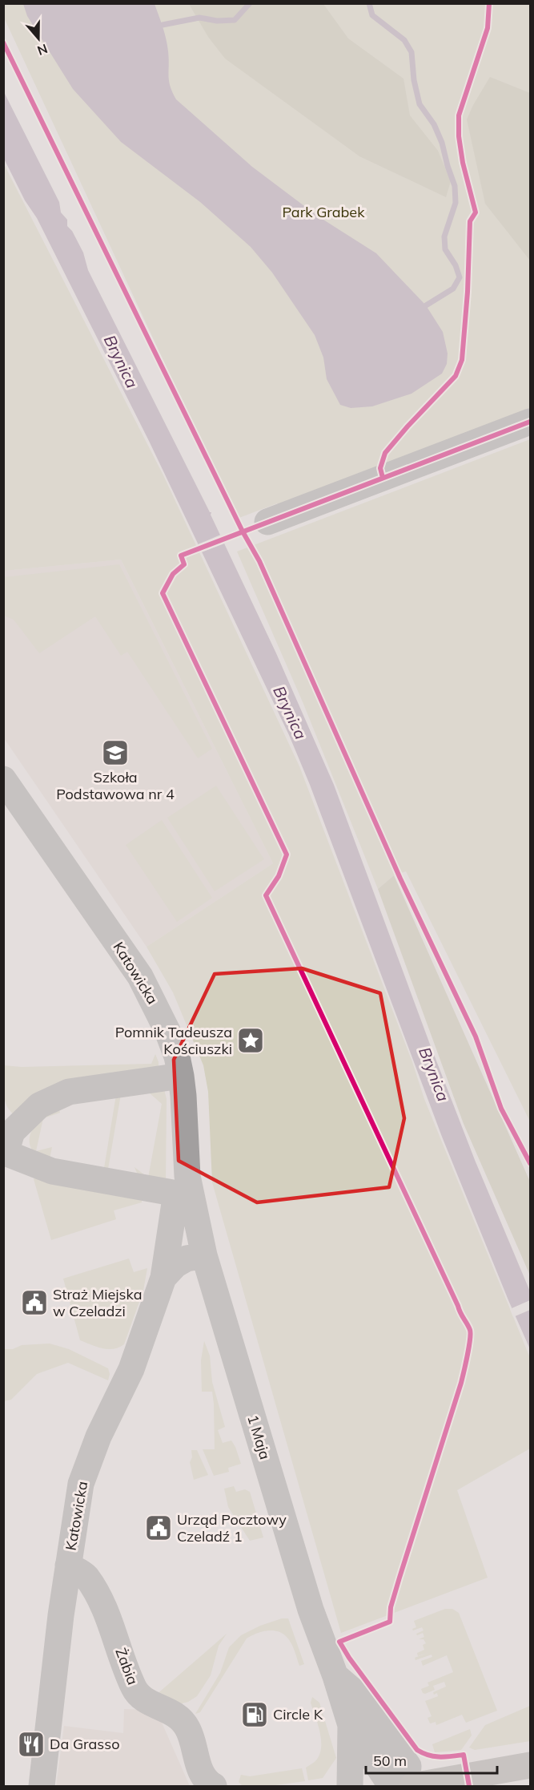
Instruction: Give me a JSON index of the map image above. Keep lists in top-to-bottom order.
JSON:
{
  "streets": {
    "street": ["Katowicka", "1 Maja", "Żabia"]
  },
  "crossings": [
    ["Katowicka", "1 Maja"],
    ["Katowicka", "Żabia"]
  ],
  "water": ["Brynica"],
  "parks": ["Park Grabek"],
  "places": {
    "school or university": ["Szkoła Podstawowa nr 4"],
    "place": ["Pomnik Tadeusza Kościuszki"],
    "public building": ["Straż Miejska w Czeladzi", "Urząd Pocztowy Czeladź 1"],
    "fuel station": ["Circle K"],
    "restaurant": ["Da Grasso"]
  },
  "scale_bar": "50 m",
  "north": "bottom"
}
